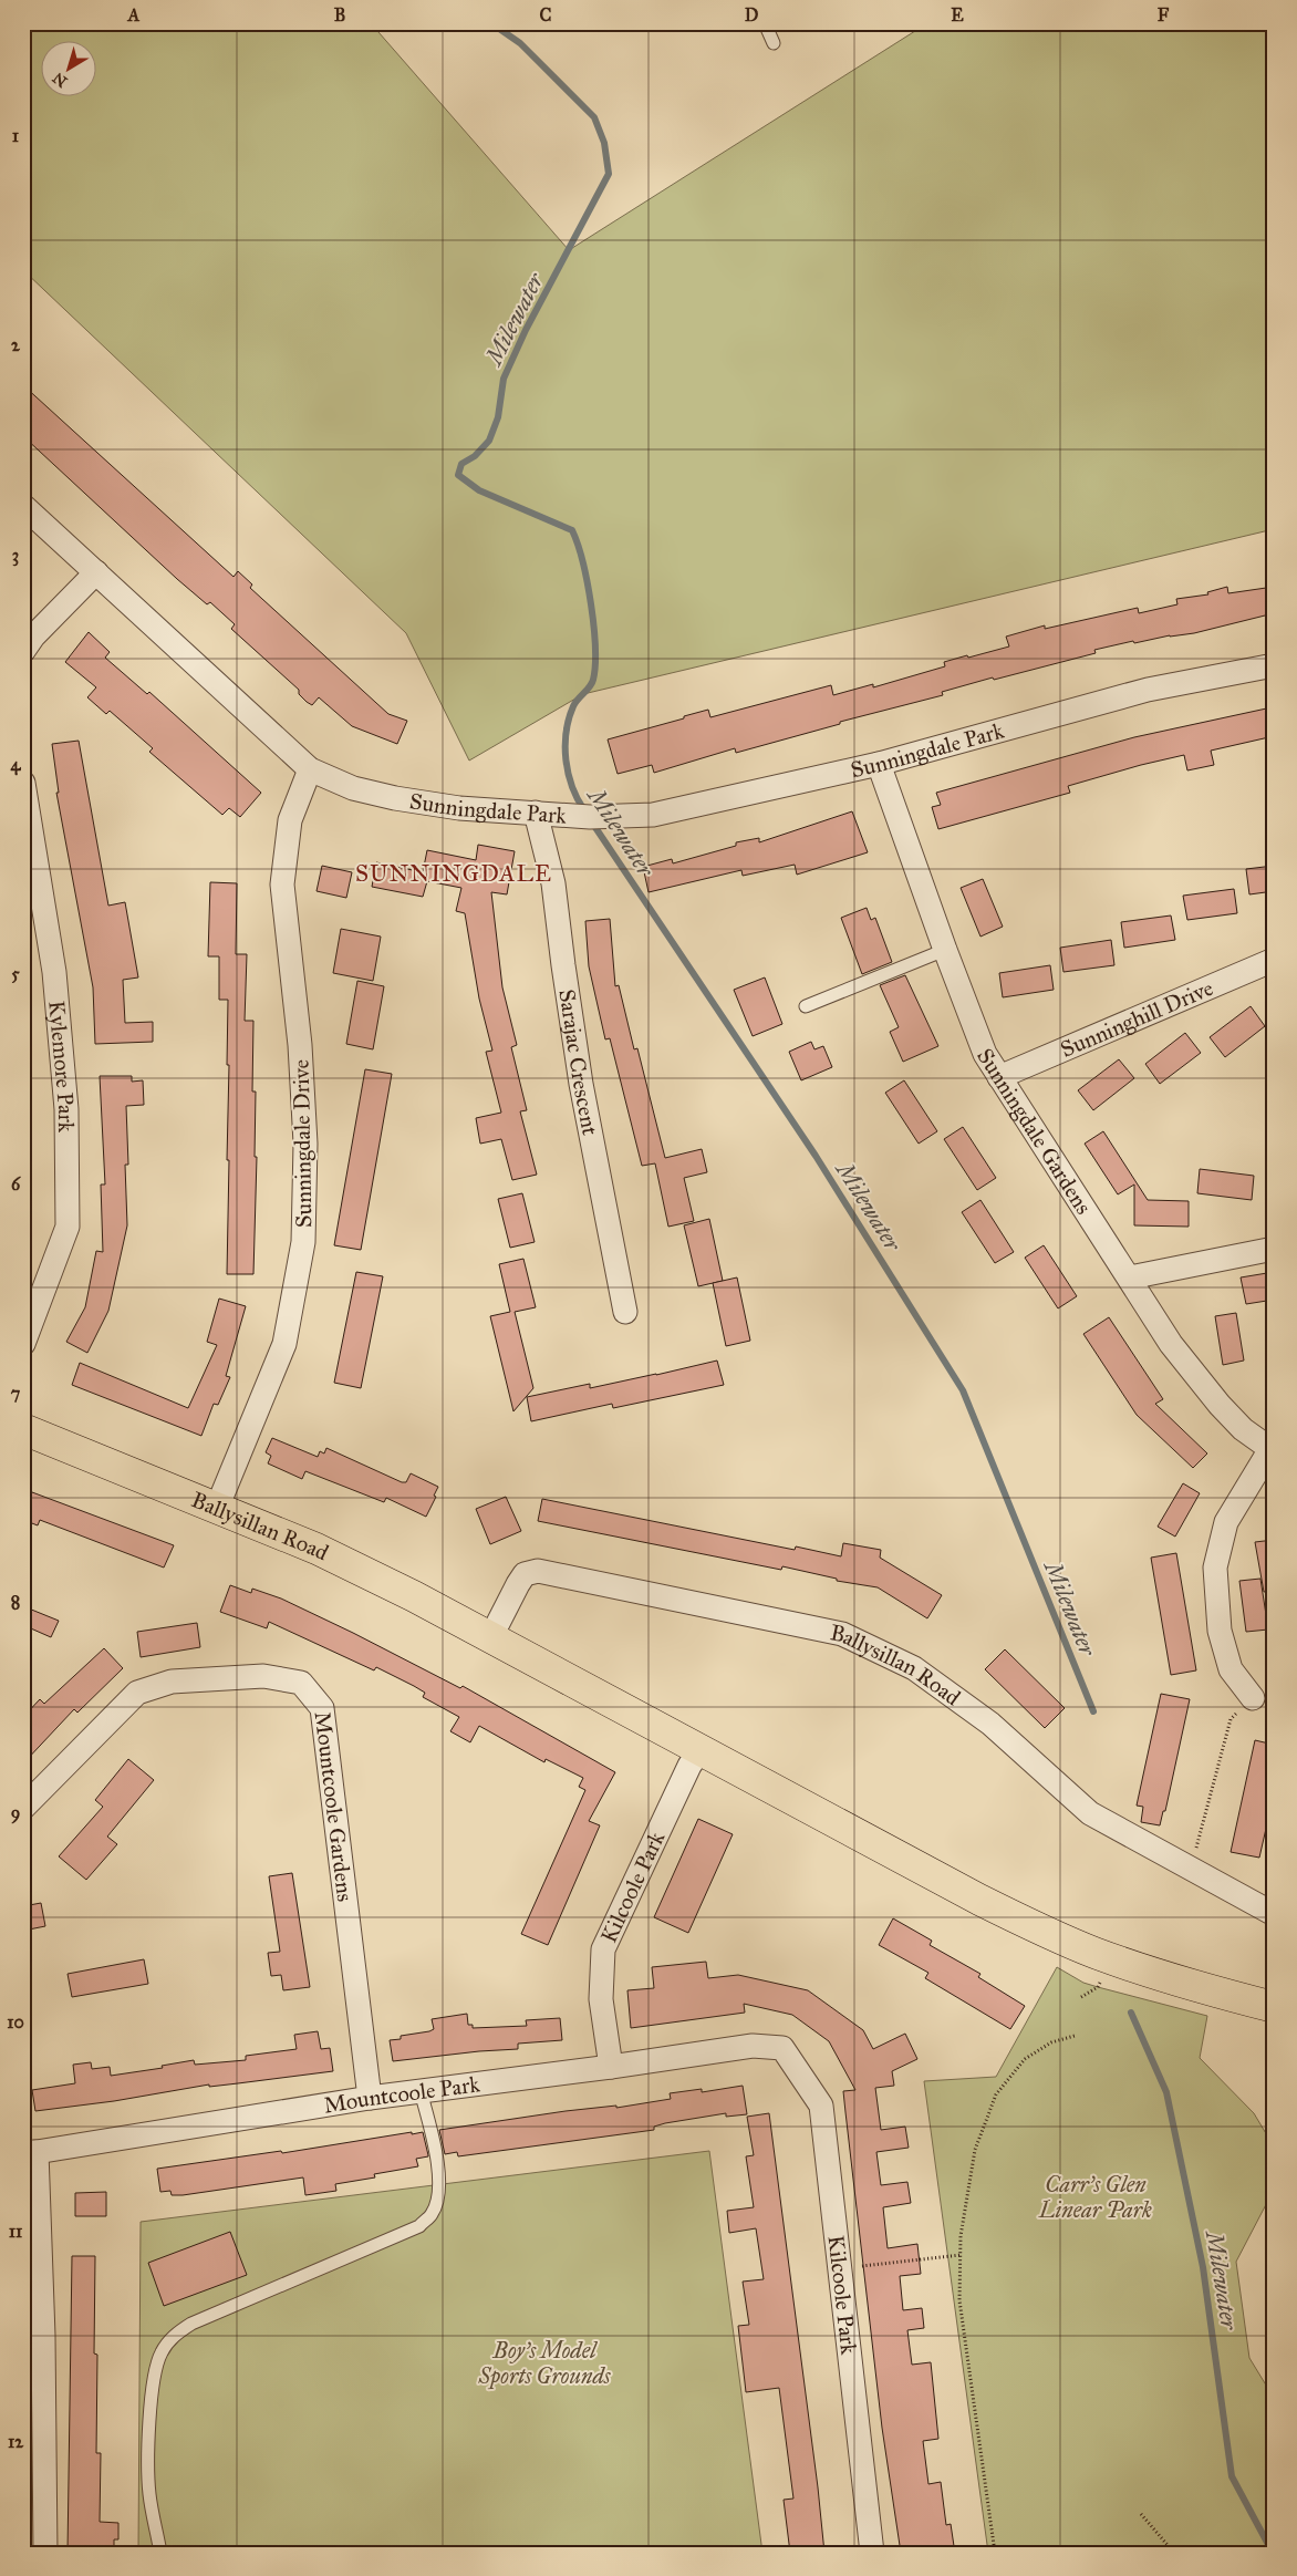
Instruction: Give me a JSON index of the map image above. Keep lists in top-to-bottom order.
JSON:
{
  "streets": {
    "highway": ["Ballysillan Road"],
    "street": [
      "Sunningdale Park",
      "Sunninghill Drive",
      "Sarajac Crescent",
      "Kylemore Park",
      "Sunningdale Gardens",
      "Sunningdale Drive",
      "Mountcoole Gardens",
      "Kilcoole Park",
      "Mountcoole Park"
    ]
  },
  "crossings": [
    ["Sunningdale Park", "Sarajac Crescent"],
    ["Sunningdale Park", "Sunningdale Gardens"],
    ["Sunningdale Park", "Sunningdale Drive"],
    ["Sunninghill Drive", "Sunningdale Gardens"],
    ["Sunningdale Drive", "Ballysillan Road"],
    ["Ballysillan Road", "Kilcoole Park"],
    ["Mountcoole Gardens", "Mountcoole Park"],
    ["Kilcoole Park", "Mountcoole Park"]
  ],
  "districts": ["SUNNINGDALE"],
  "water": ["Milewater"],
  "parks": ["Carr's Glen Linear Park", "Boy's Model Sports Grounds"],
  "north": "bottom left",
  "grid": {
    "columns": [
      "A",
      "B",
      "C",
      "D",
      "E",
      "F"
    ],
    "rows": [
      "1",
      "2",
      "3",
      "4",
      "5",
      "6",
      "7",
      "8",
      "9",
      "10",
      "11",
      "12"
    ]
  }
}
